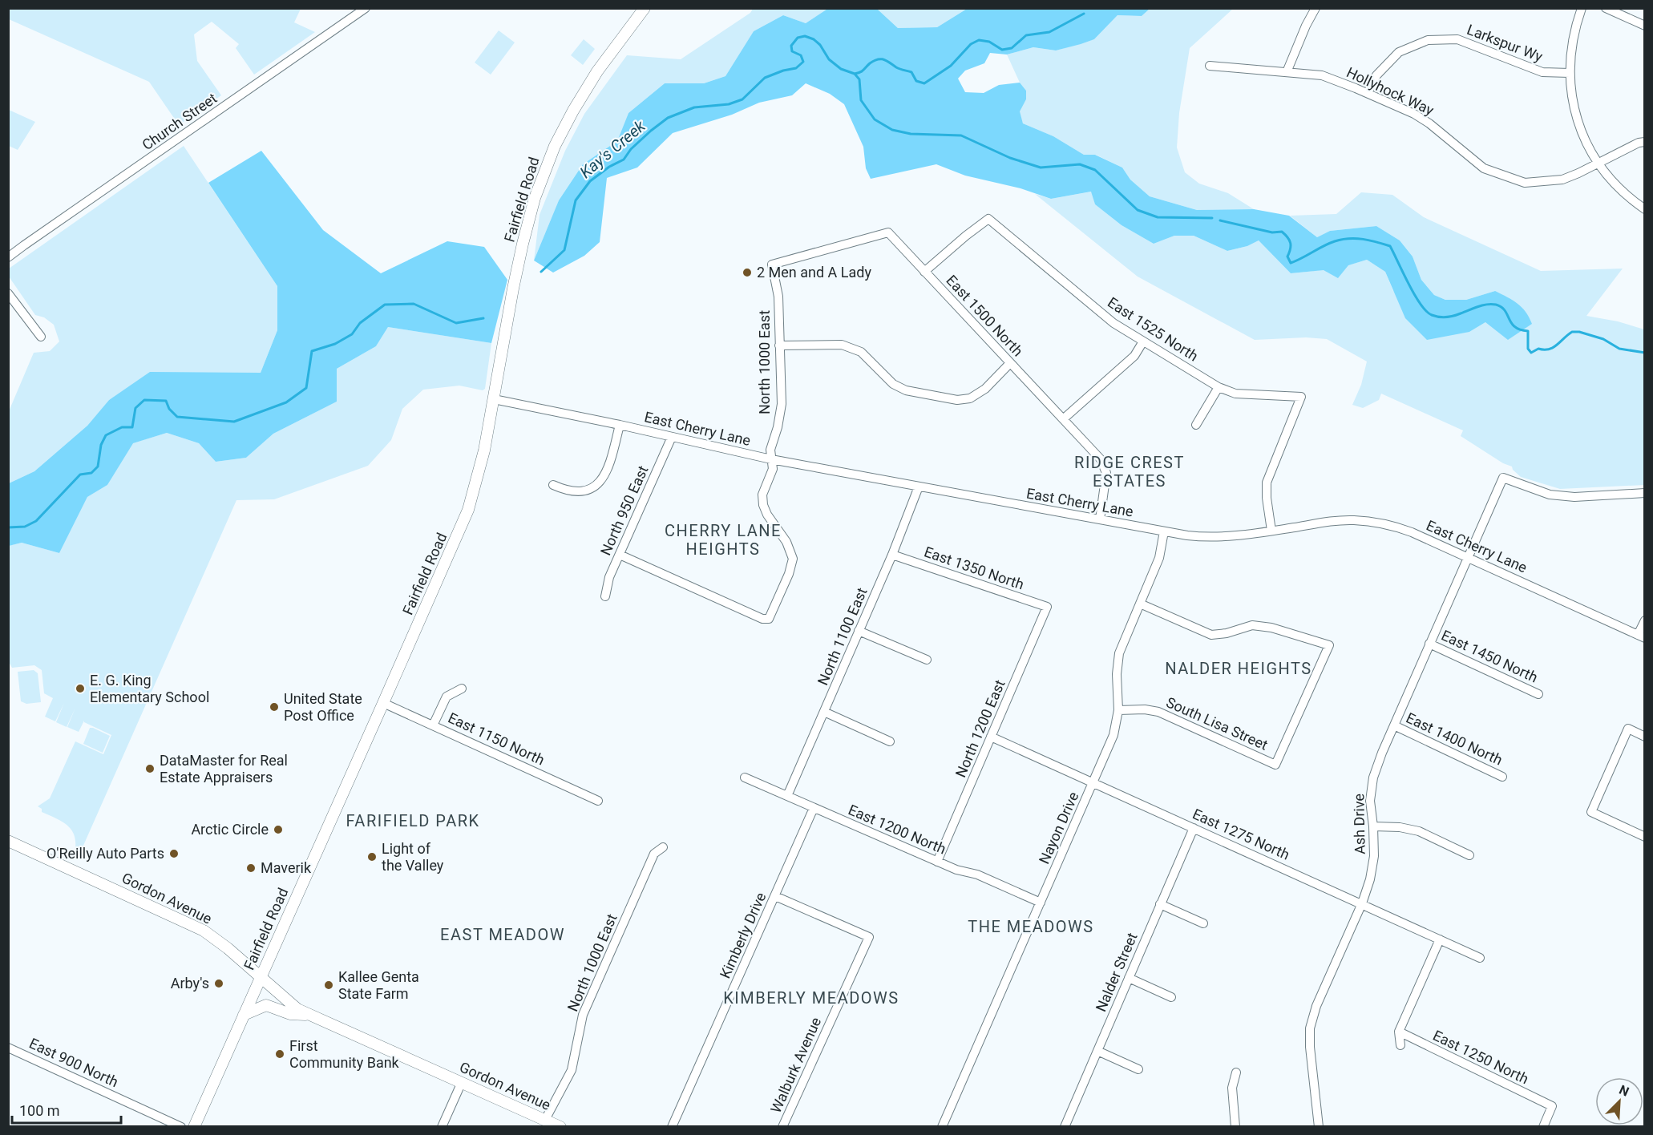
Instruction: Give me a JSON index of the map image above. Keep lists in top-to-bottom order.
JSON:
{
  "streets": {
    "main road": ["Fairfield Road", "Gordon Avenue"],
    "street": [
      "Larkspur Wy",
      "Hollyhock Way",
      "Church Street",
      "East 1500 North",
      "East 1525 North",
      "North 1000 East",
      "East Cherry Lane",
      "North 950 East",
      "East 1350 North",
      "North 1100 East",
      "East 1450 North",
      "South Lisa Street",
      "North 1200 East",
      "East 1150 North",
      "East 1400 North",
      "Ash Drive",
      "Nayon Drive",
      "East 1200 North",
      "East 1275 North",
      "Kimberly Drive",
      "Nalder Street",
      "East 1250 North",
      "East 900 North",
      "Walburk Avenue"
    ]
  },
  "crossings": [
    ["Larkspur Wy", "Hollyhock Way"],
    ["Fairfield Road", "East Cherry Lane"],
    ["Fairfield Road", "East 1150 North"],
    ["Fairfield Road", "Gordon Avenue"],
    ["East 1500 North", "East 1525 North"],
    ["East 1500 North", "North 1000 East"],
    ["East 1500 North", "East Cherry Lane"],
    ["East 1525 North", "East Cherry Lane"],
    ["North 1000 East", "East Cherry Lane"],
    ["North 1000 East", "North 950 East"],
    ["North 1000 East", "Gordon Avenue"],
    ["East Cherry Lane", "North 950 East"],
    ["East Cherry Lane", "North 1100 East"],
    ["East Cherry Lane", "Ash Drive"],
    ["East Cherry Lane", "Nayon Drive"],
    ["East 1350 North", "North 1100 East"],
    ["East 1350 North", "North 1200 East"],
    ["North 1100 East", "East 1200 North"],
    ["East 1450 North", "Ash Drive"],
    ["South Lisa Street", "Nayon Drive"],
    ["North 1200 East", "East 1200 North"],
    ["North 1200 East", "East 1275 North"],
    ["East 1400 North", "Ash Drive"],
    ["Ash Drive", "East 1275 North"],
    ["Nayon Drive", "East 1200 North"],
    ["Nayon Drive", "East 1275 North"],
    ["East 1200 North", "Kimberly Drive"],
    ["East 1275 North", "Nalder Street"],
    ["Kimberly Drive", "Walburk Avenue"]
  ],
  "districts": [
    "RIDGE CREST ESTATES",
    "CHERRY LANE HEIGHTS",
    "NALDER HEIGHTS",
    "FARIFIELD PARK",
    "THE MEADOWS",
    "EAST MEADOW",
    "KIMBERLY MEADOWS"
  ],
  "water": ["Kay's Creek"],
  "places": [
    "2 Men and A Lady",
    "E. G. King Elementary School",
    "United State Post Office",
    "DataMaster for Real Estate Appraisers",
    "Arctic Circle",
    "O'Reilly Auto Parts",
    "Light of the Valley",
    "Maverik",
    "Arby's",
    "Kallee Genta State Farm",
    "First Community Bank"
  ],
  "scale_bar": "100 m",
  "north": "top right"
}
